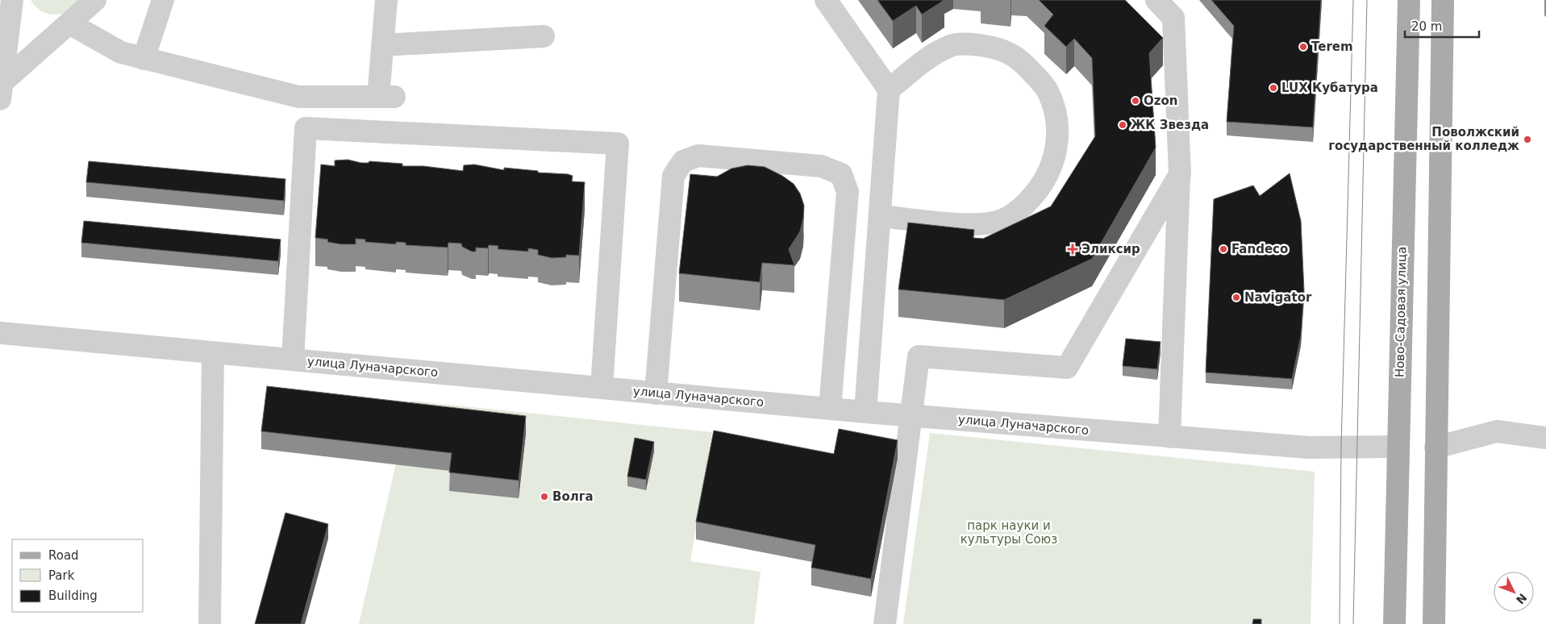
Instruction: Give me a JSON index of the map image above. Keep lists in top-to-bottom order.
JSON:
{
  "streets": {
    "main road": ["Ново-Садовая улица"],
    "street": ["улица Луначарского"]
  },
  "crossings": [
    ["Ново-Садовая улица", "улица Луначарского"]
  ],
  "parks": ["парк науки и культуры Союз"],
  "places": {
    "other": [
      "Terem",
      "LUX Кубатура",
      "Ozon",
      "ЖК Звезда",
      "Поволжский государственный колледж",
      "Fandeco",
      "Navigator",
      "Волга"
    ],
    "health": ["Эликсир"]
  },
  "legend": ["Road", "Park", "Building"],
  "scale_bar": "20 m",
  "north": "bottom right"
}
